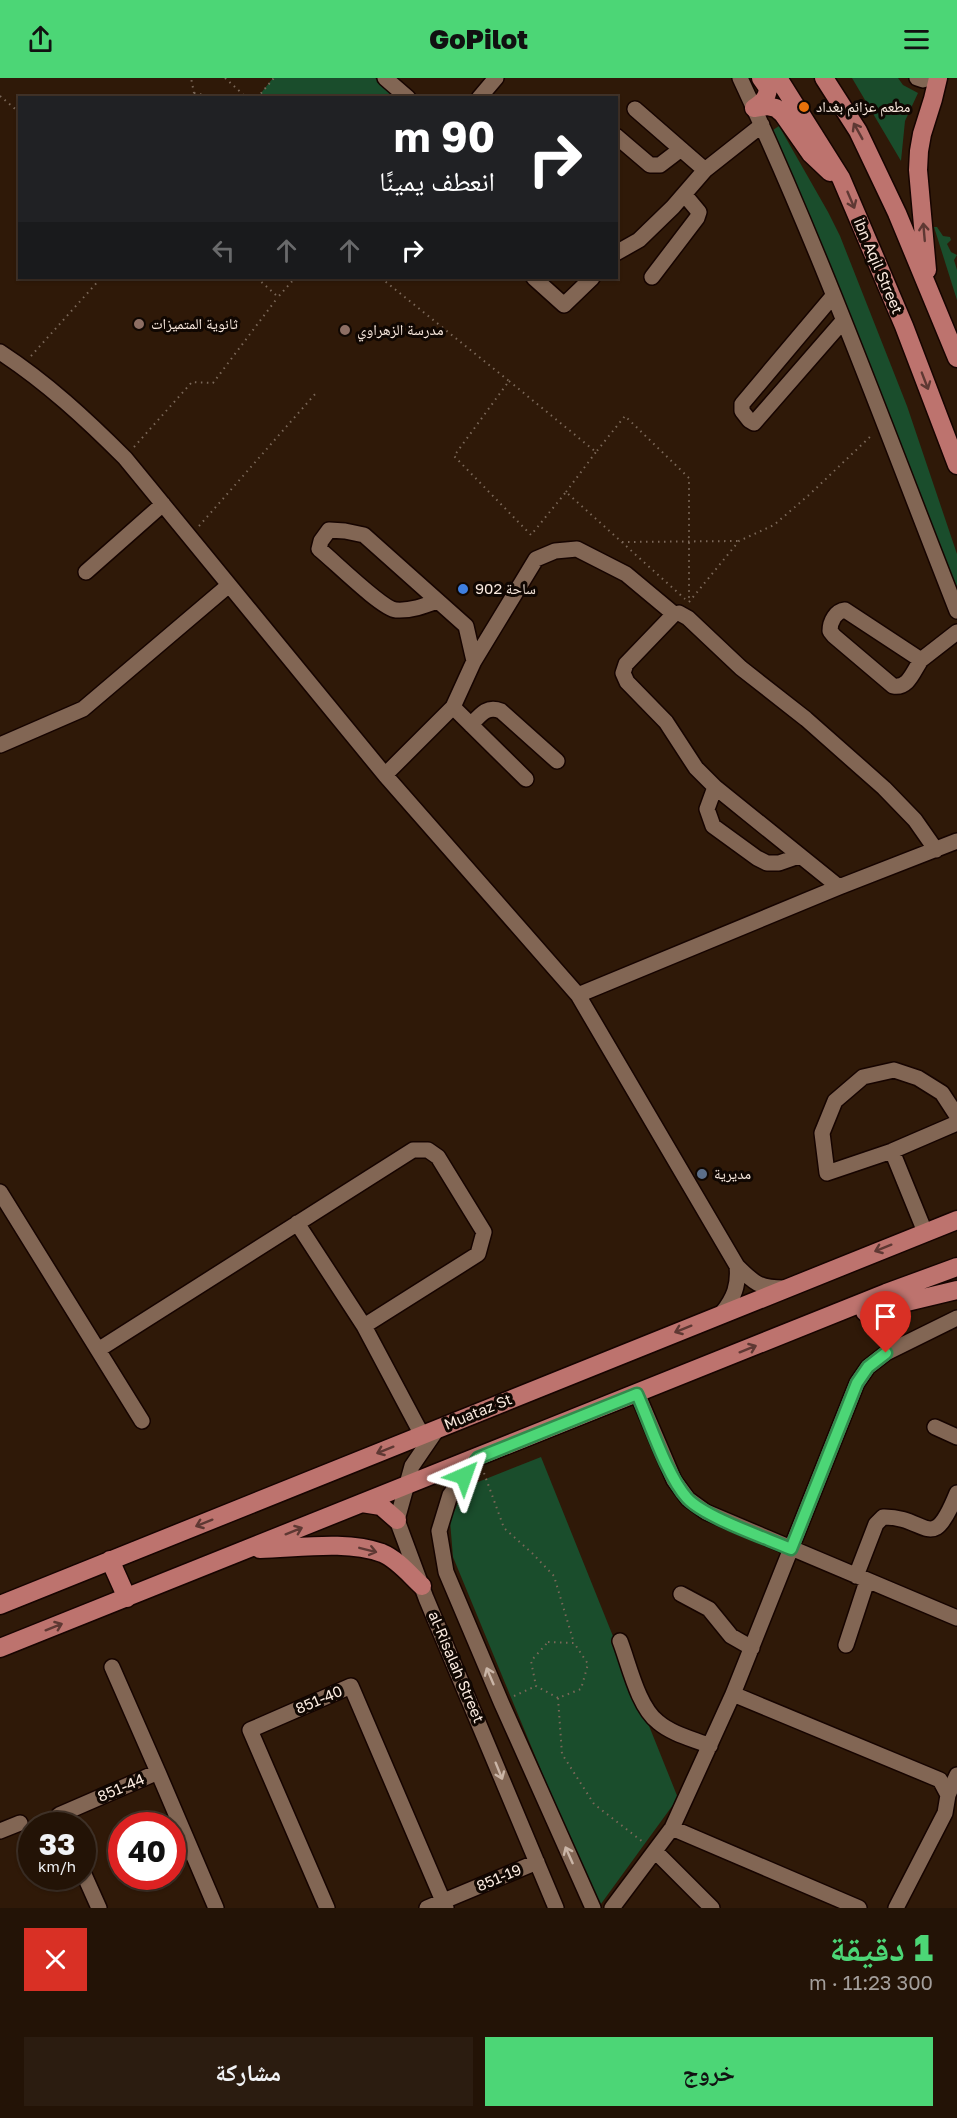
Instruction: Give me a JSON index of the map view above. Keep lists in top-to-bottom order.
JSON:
{
  "streets": {
    "main road": ["ibn Aqil Street", "Muataz St"],
    "street": [
      "al-Risalah Street",
      "851-40",
      "851-44",
      "851-19"
    ]
  },
  "crossings": [
    ["al-Risalah Street", "851-19"],
    ["851-40", "851-19"]
  ],
  "places": [
    "مطعم عزائم بغداد",
    "ثانوية المتميزات",
    "مدرسة الزهراوي",
    "ساحة 902",
    "مديرية"
  ],
  "page": {
    "header": "GoPilot",
    "turn": ["90 m", "انعطف يمينًا"],
    "speed": "33 km/h",
    "limit": "40",
    "heading": ["1 دقيقة", "300 m · 11:23"],
    "buttons": ["خروج", "مشاركة"]
  }
}
